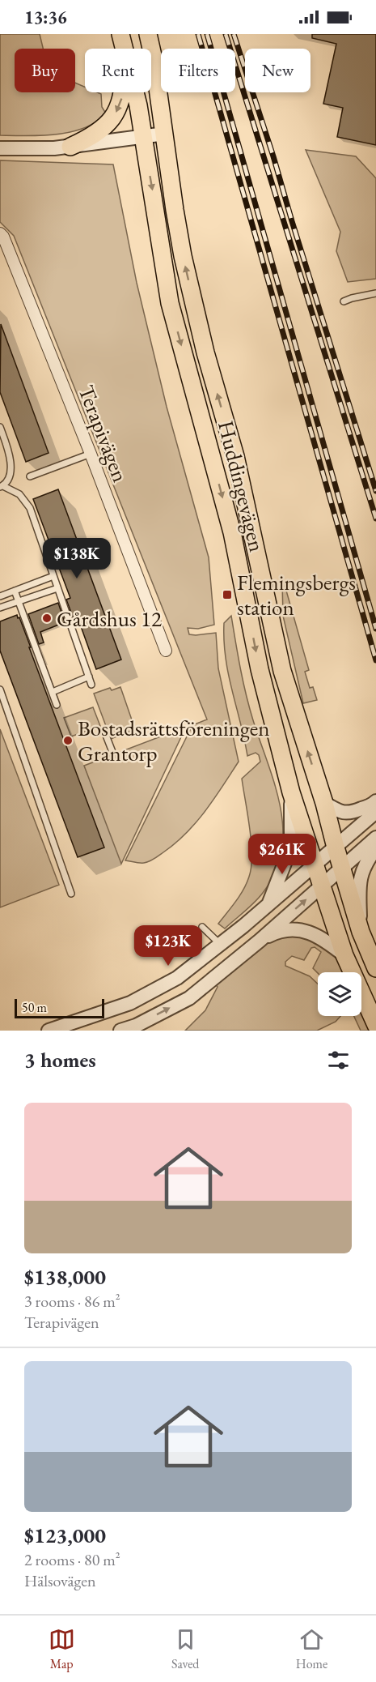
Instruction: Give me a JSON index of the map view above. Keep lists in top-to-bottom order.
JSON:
{
  "streets": {
    "main road": ["Huddingevägen"],
    "street": ["Terapivägen"]
  },
  "places": {
    "transit": ["Flemingsbergs station"],
    "other": ["Gårdshus 12", "Bostadsrättsföreningen Grantorp"]
  },
  "scale_bar": "50 m",
  "page": {
    "status": "13:36",
    "chip": [
      "Buy",
      "Rent",
      "Filters",
      "New"
    ],
    "price": ["$138K", "$261K", "$123K"],
    "scale": "50 m",
    "heading": "3 homes",
    "list": [
      {
        "name": "$138,000",
        "note": "3 rooms · 86 m² · Terapivägen"
      },
      {
        "name": "$123,000",
        "note": "2 rooms · 80 m² · Hälsovägen"
      }
    ],
    "tabs": ["Map", "Saved", "Home"]
  }
}
